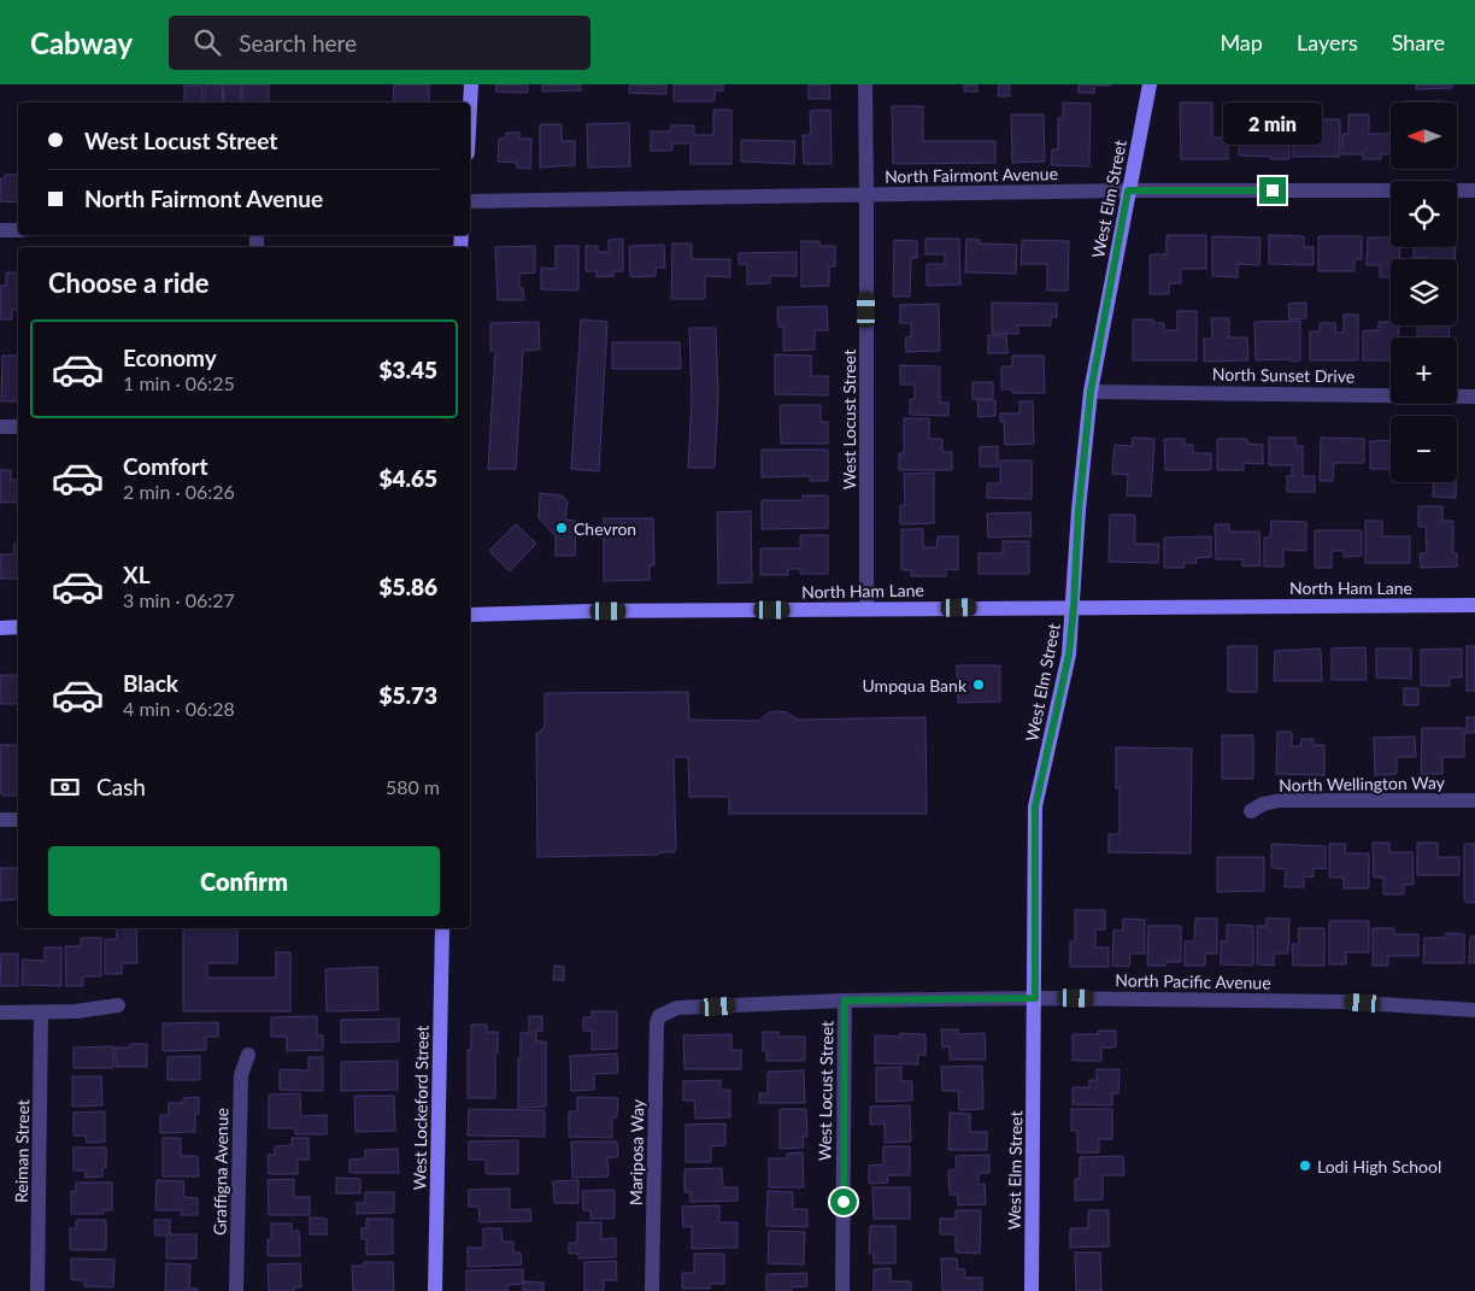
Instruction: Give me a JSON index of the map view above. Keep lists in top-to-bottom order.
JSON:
{
  "streets": {
    "street": [
      "North Fairmont Avenue",
      "West Elm Street",
      "North Sunset Drive",
      "West Locust Street",
      "North Ham Lane",
      "North Wellington Way",
      "North Pacific Avenue",
      "West Lockeford Street",
      "Reiman Street",
      "Mariposa Way",
      "Graffigna Avenue"
    ]
  },
  "crossings": [
    ["North Fairmont Avenue", "West Elm Street"],
    ["North Fairmont Avenue", "West Locust Street"],
    ["West Elm Street", "North Sunset Drive"],
    ["West Elm Street", "North Ham Lane"],
    ["West Elm Street", "North Pacific Avenue"],
    ["West Locust Street", "North Ham Lane"],
    ["West Locust Street", "North Pacific Avenue"],
    ["North Pacific Avenue", "Mariposa Way"]
  ],
  "places": ["Chevron", "Umpqua Bank", "Lodi High School"],
  "north": "left",
  "page": {
    "header": "Cabway",
    "search": "Search here",
    "nav": ["Map", "Layers", "Share"],
    "map_buttons": ["+", "−"],
    "bubble": "2 min",
    "banner": ["West Locust Street", "North Fairmont Avenue"],
    "heading": "Choose a ride",
    "list": [
      {
        "name": "Economy",
        "note": "1 min · 06:25",
        "value": "$3.45"
      },
      {
        "name": "Comfort",
        "note": "2 min · 06:26",
        "value": "$4.65"
      },
      {
        "name": "XL",
        "note": "3 min · 06:27",
        "value": "$5.86"
      },
      {
        "name": "Black",
        "note": "4 min · 06:28",
        "value": "$5.73"
      }
    ],
    "pay": ["Cash", "580 m"],
    "buttons": "Confirm"
  }
}
